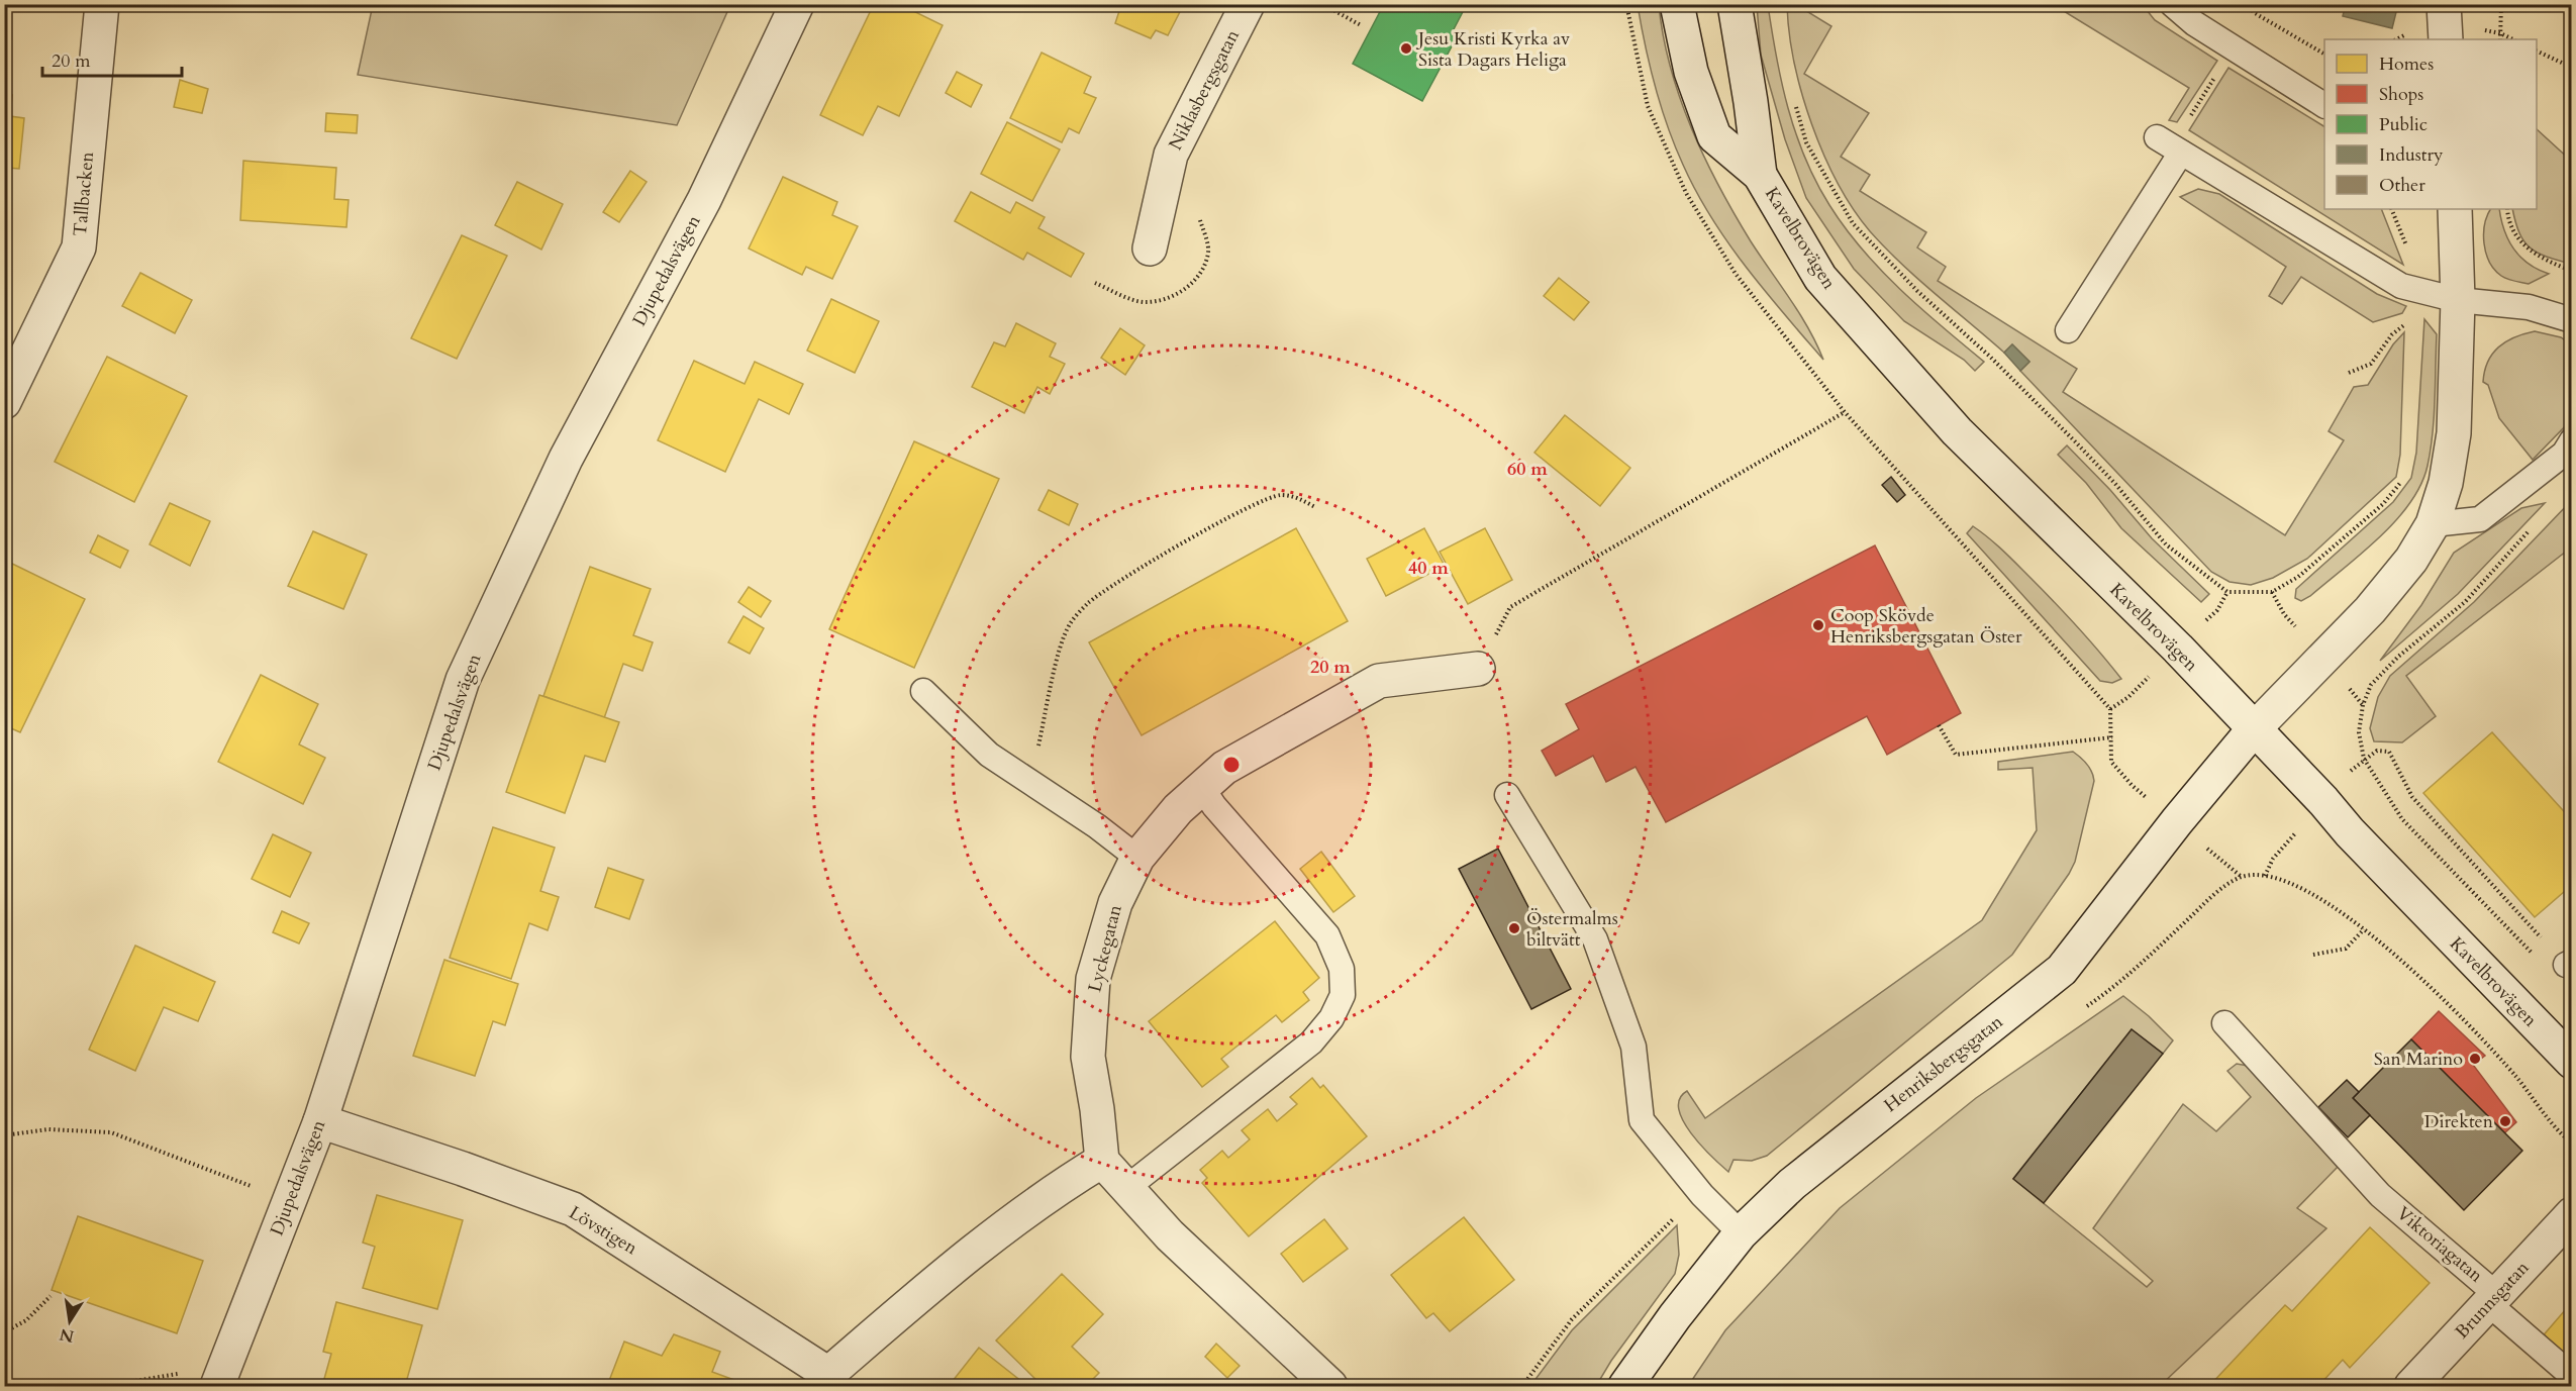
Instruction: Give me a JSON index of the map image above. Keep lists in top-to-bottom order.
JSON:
{
  "streets": {
    "street": [
      "Niklasbergsgatan",
      "Tallbacken",
      "Kavelbrovägen",
      "Djupedalsvägen",
      "Lyckegatan",
      "Henriksbergsgatan",
      "Lövstigen",
      "Brunnsgatan"
    ],
    "lane": ["Viktoriagatan"]
  },
  "crossings": [
    ["Kavelbrovägen", "Henriksbergsgatan"],
    ["Djupedalsvägen", "Lövstigen"],
    ["Lyckegatan", "Lövstigen"],
    ["Viktoriagatan", "Brunnsgatan"]
  ],
  "places": [
    "Jesu Kristi Kyrka av Sista Dagars Heliga",
    "Coop Skövde Henriksbergsgatan Öster",
    "Östermalms biltvätt",
    "San Marino",
    "Direkten"
  ],
  "legend": [
    "Homes",
    "Shops",
    "Public",
    "Industry",
    "Other"
  ],
  "scale_bar": "20 m",
  "north": "bottom",
  "rings": ["60 m", "40 m", "20 m"]
}
